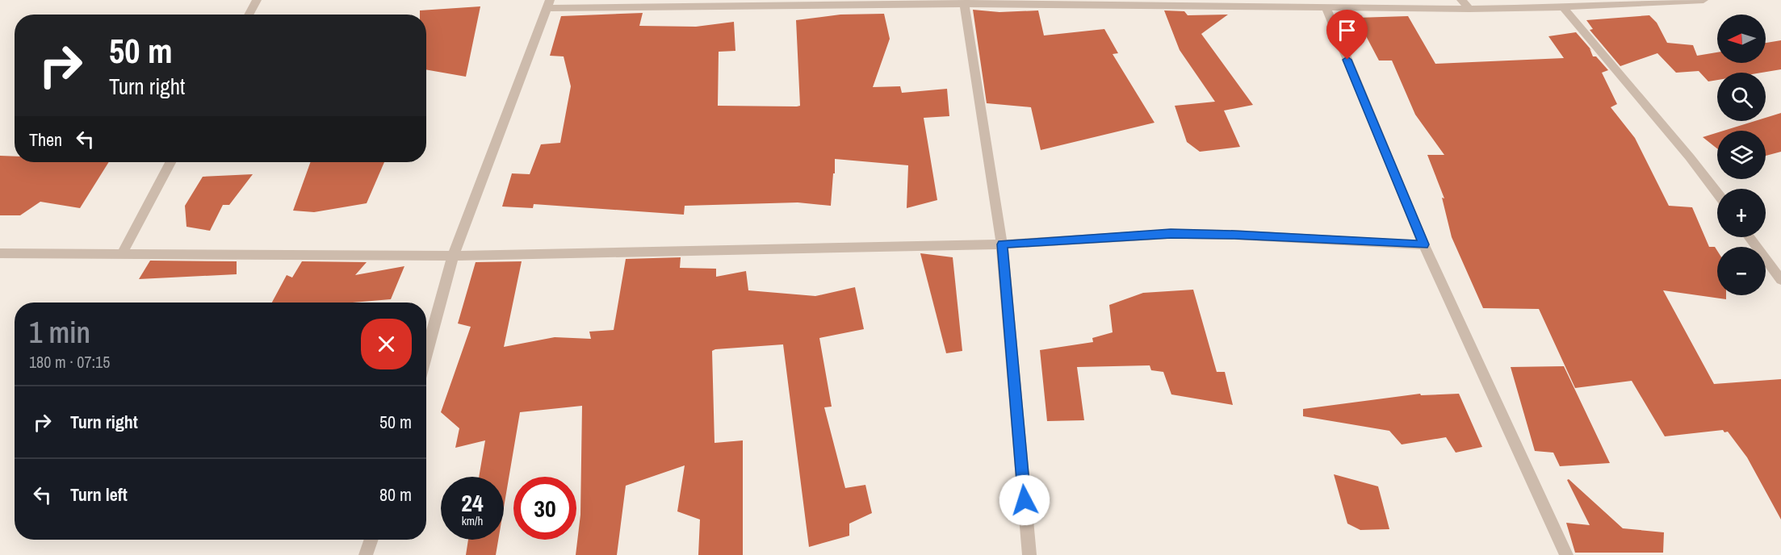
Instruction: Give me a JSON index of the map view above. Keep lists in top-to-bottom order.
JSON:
{
  "north": "left",
  "page": {
    "map_buttons": ["+", "−"],
    "turn": ["50 m", "Turn right"],
    "then": "Then",
    "heading": ["1 min", "180 m · 07:15"],
    "list": [
      {
        "name": "Turn right",
        "value": "50 m"
      },
      {
        "name": "Turn left",
        "value": "80 m"
      }
    ],
    "speed": "24 km/h",
    "limit": "30"
  }
}
